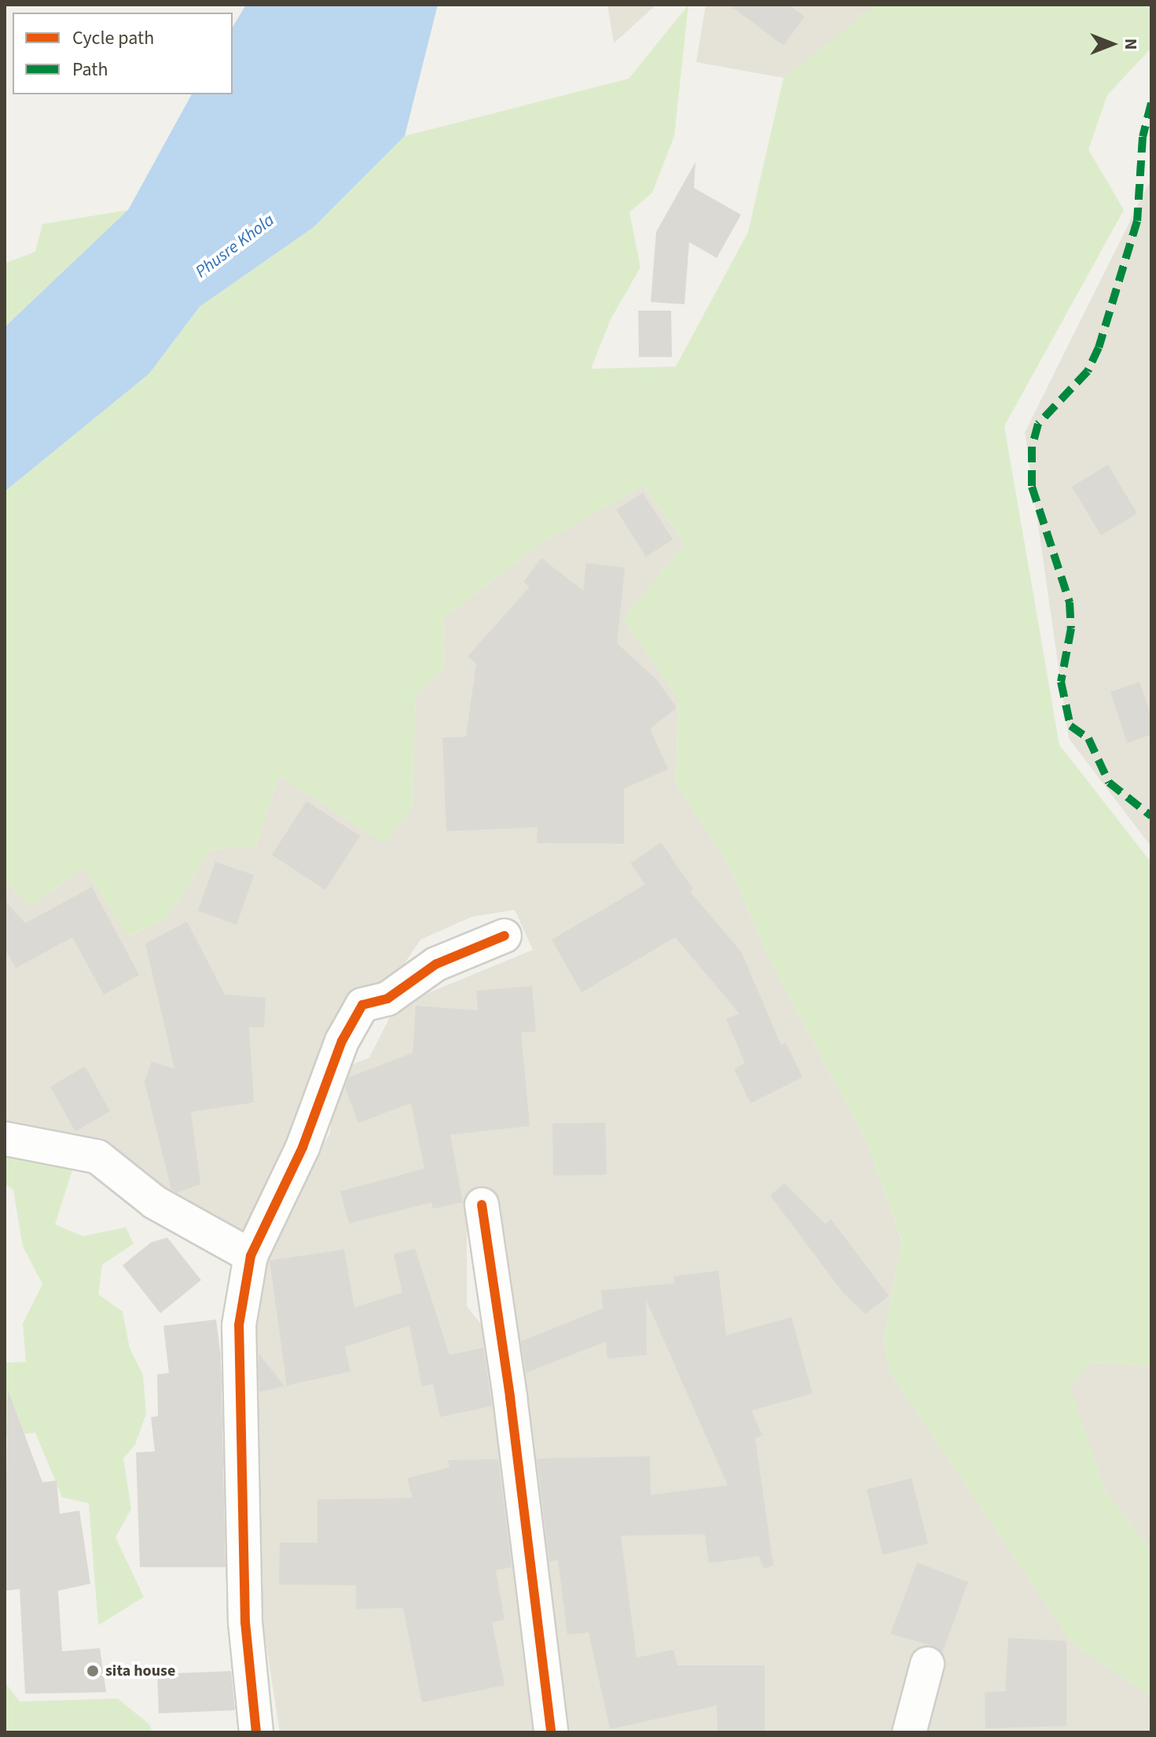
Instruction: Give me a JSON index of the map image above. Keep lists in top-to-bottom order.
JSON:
{
  "water": ["Phusre Khola"],
  "places": ["sita house"],
  "legend": ["Cycle path", "Path"],
  "north": "right"
}
